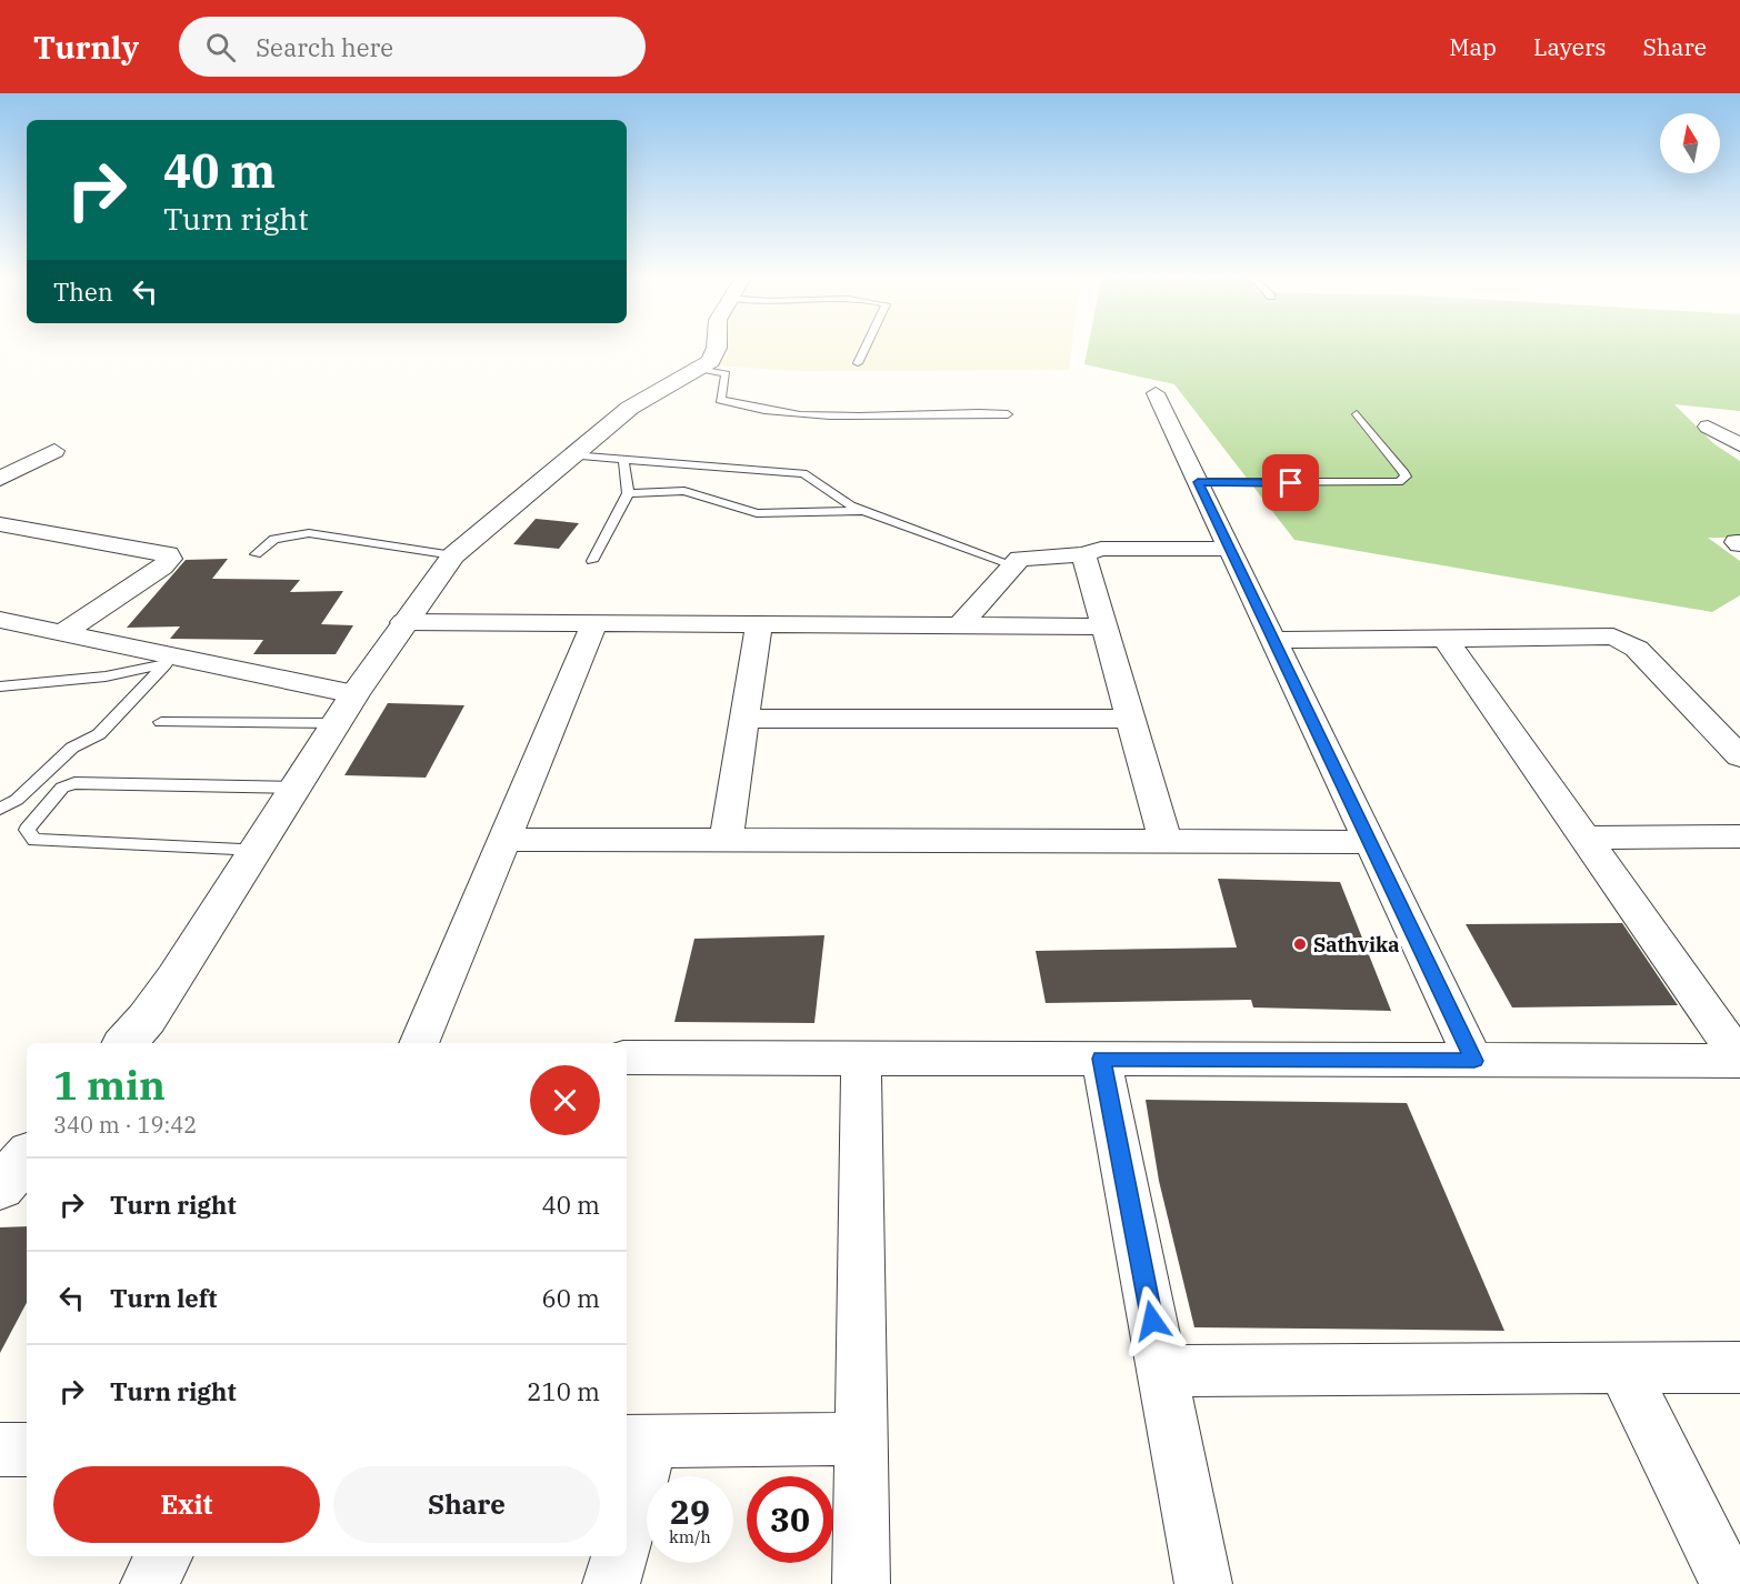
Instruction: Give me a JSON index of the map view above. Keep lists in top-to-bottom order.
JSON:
{
  "places": ["Sathvika"],
  "north": "top",
  "page": {
    "header": "Turnly",
    "search": "Search here",
    "nav": ["Map", "Layers", "Share"],
    "turn": ["40 m", "Turn right"],
    "then": "Then",
    "heading": ["1 min", "340 m · 19:42"],
    "list": [
      {
        "name": "Turn right",
        "value": "40 m"
      },
      {
        "name": "Turn left",
        "value": "60 m"
      },
      {
        "name": "Turn right",
        "value": "210 m"
      }
    ],
    "buttons": ["Exit", "Share"],
    "speed": "29 km/h",
    "limit": "30"
  }
}
